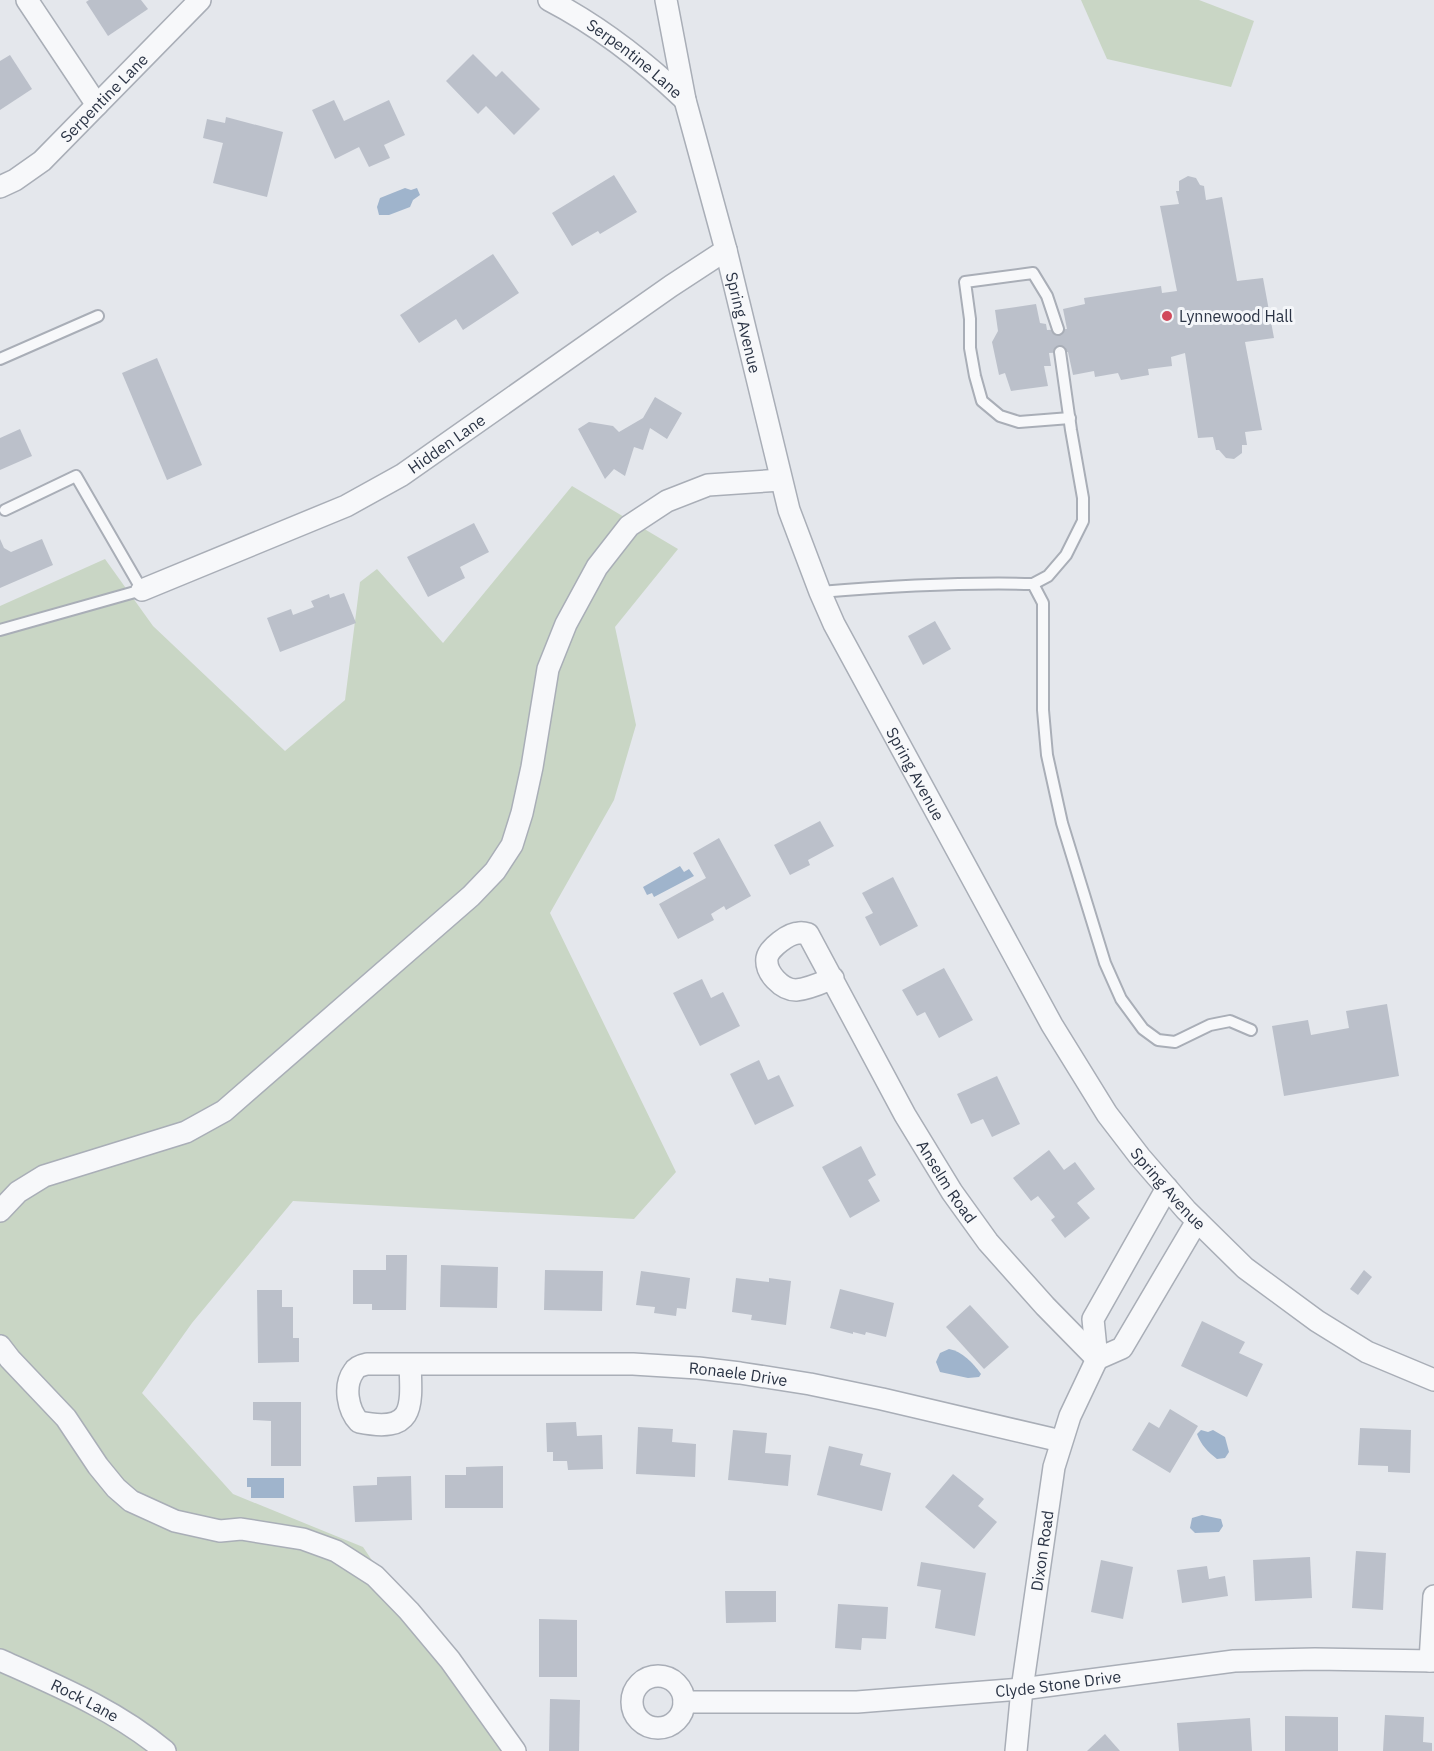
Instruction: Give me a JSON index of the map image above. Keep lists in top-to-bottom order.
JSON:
{
  "streets": {
    "street": [
      "Serpentine Lane",
      "Spring Avenue",
      "Hidden Lane",
      "Anselm Road",
      "Ronaele Drive",
      "Dixon Road",
      "Clyde Stone Drive",
      "Rock Lane"
    ]
  },
  "crossings": [
    ["Serpentine Lane", "Spring Avenue"],
    ["Spring Avenue", "Hidden Lane"],
    ["Anselm Road", "Dixon Road"],
    ["Ronaele Drive", "Dixon Road"],
    ["Dixon Road", "Clyde Stone Drive"]
  ],
  "places": ["Lynnewood Hall"]
}
